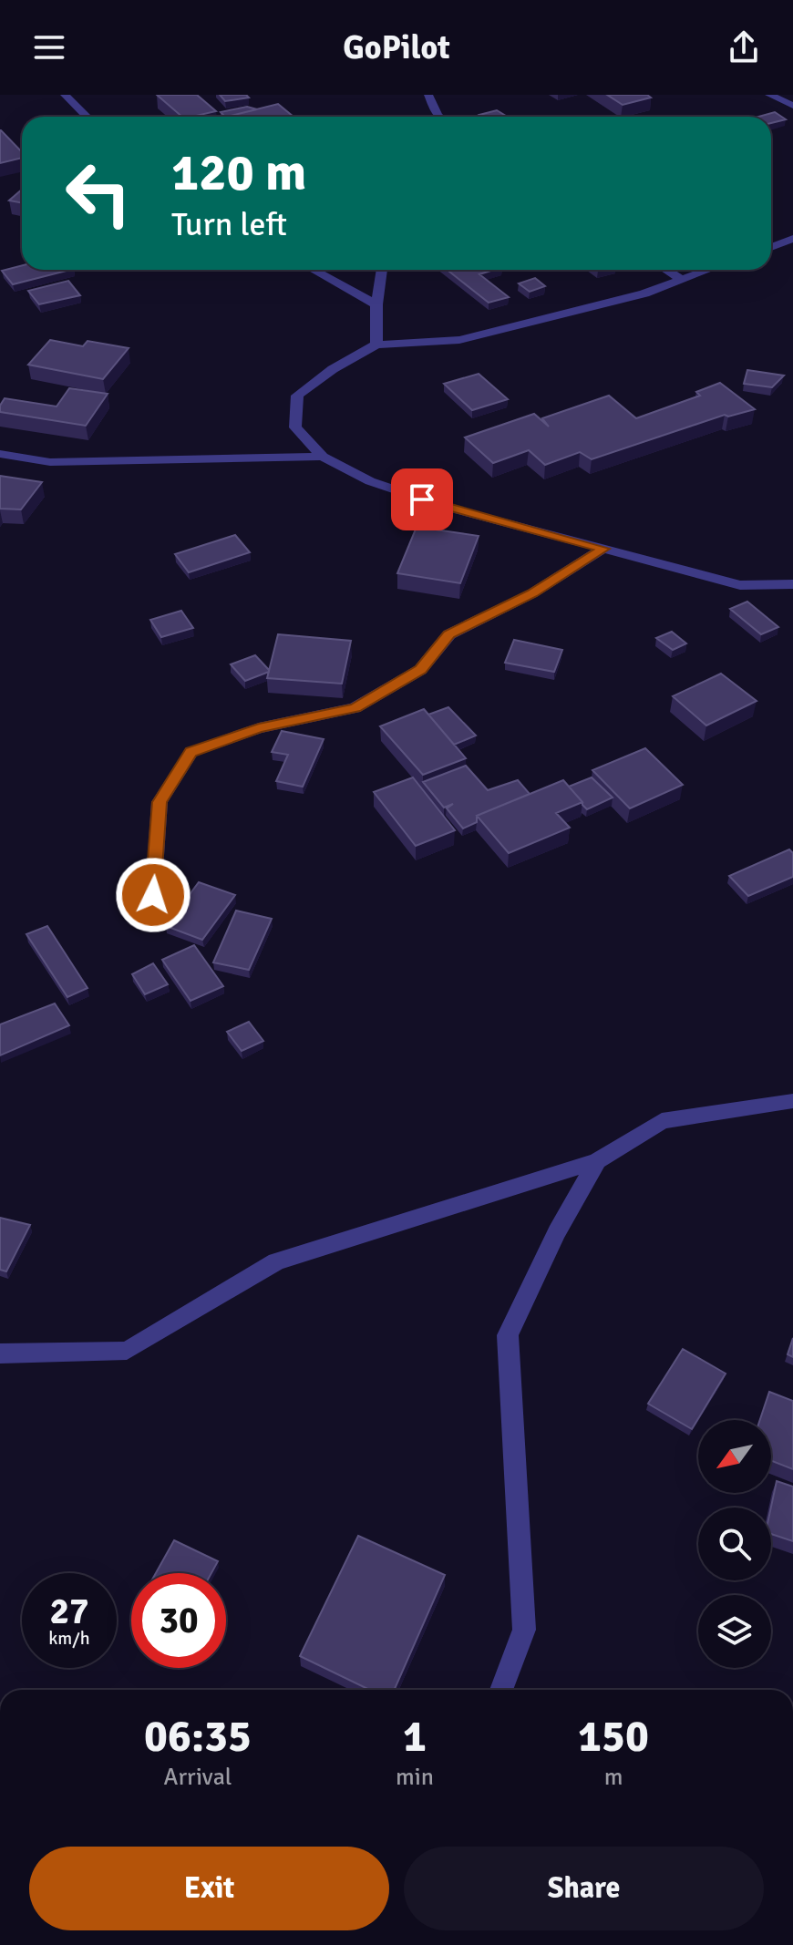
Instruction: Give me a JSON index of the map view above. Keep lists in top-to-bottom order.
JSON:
{
  "north": "bottom left",
  "page": {
    "header": "GoPilot",
    "turn": ["120 m", "Turn left"],
    "speed": "27 km/h",
    "limit": "30",
    "eta": [
      "06:35",
      "Arrival",
      "1",
      "min",
      "150",
      "m"
    ],
    "buttons": ["Exit", "Share"]
  }
}
